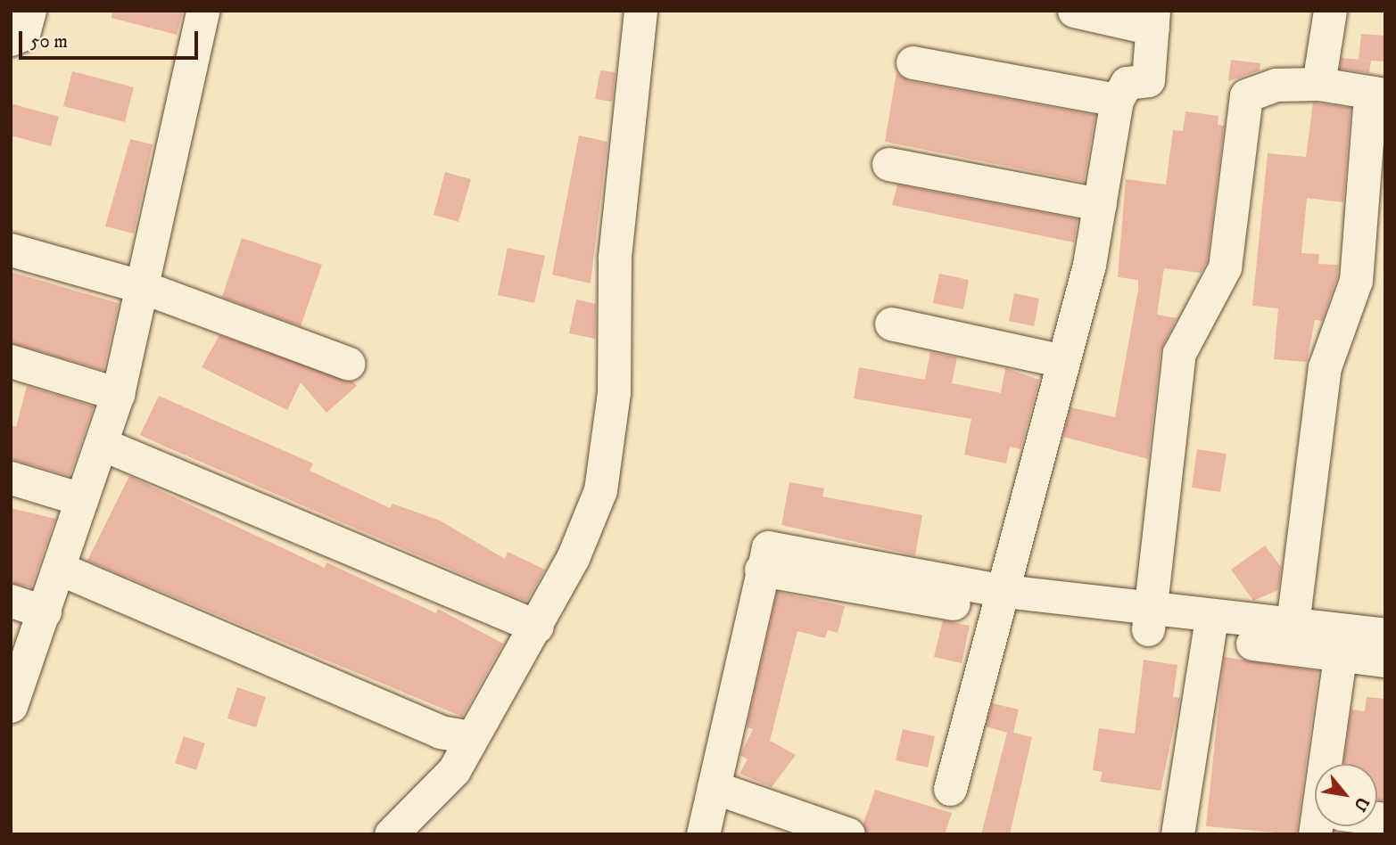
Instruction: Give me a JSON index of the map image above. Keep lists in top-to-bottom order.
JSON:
{
  "scale_bar": "50 m",
  "north": "bottom right"
}
